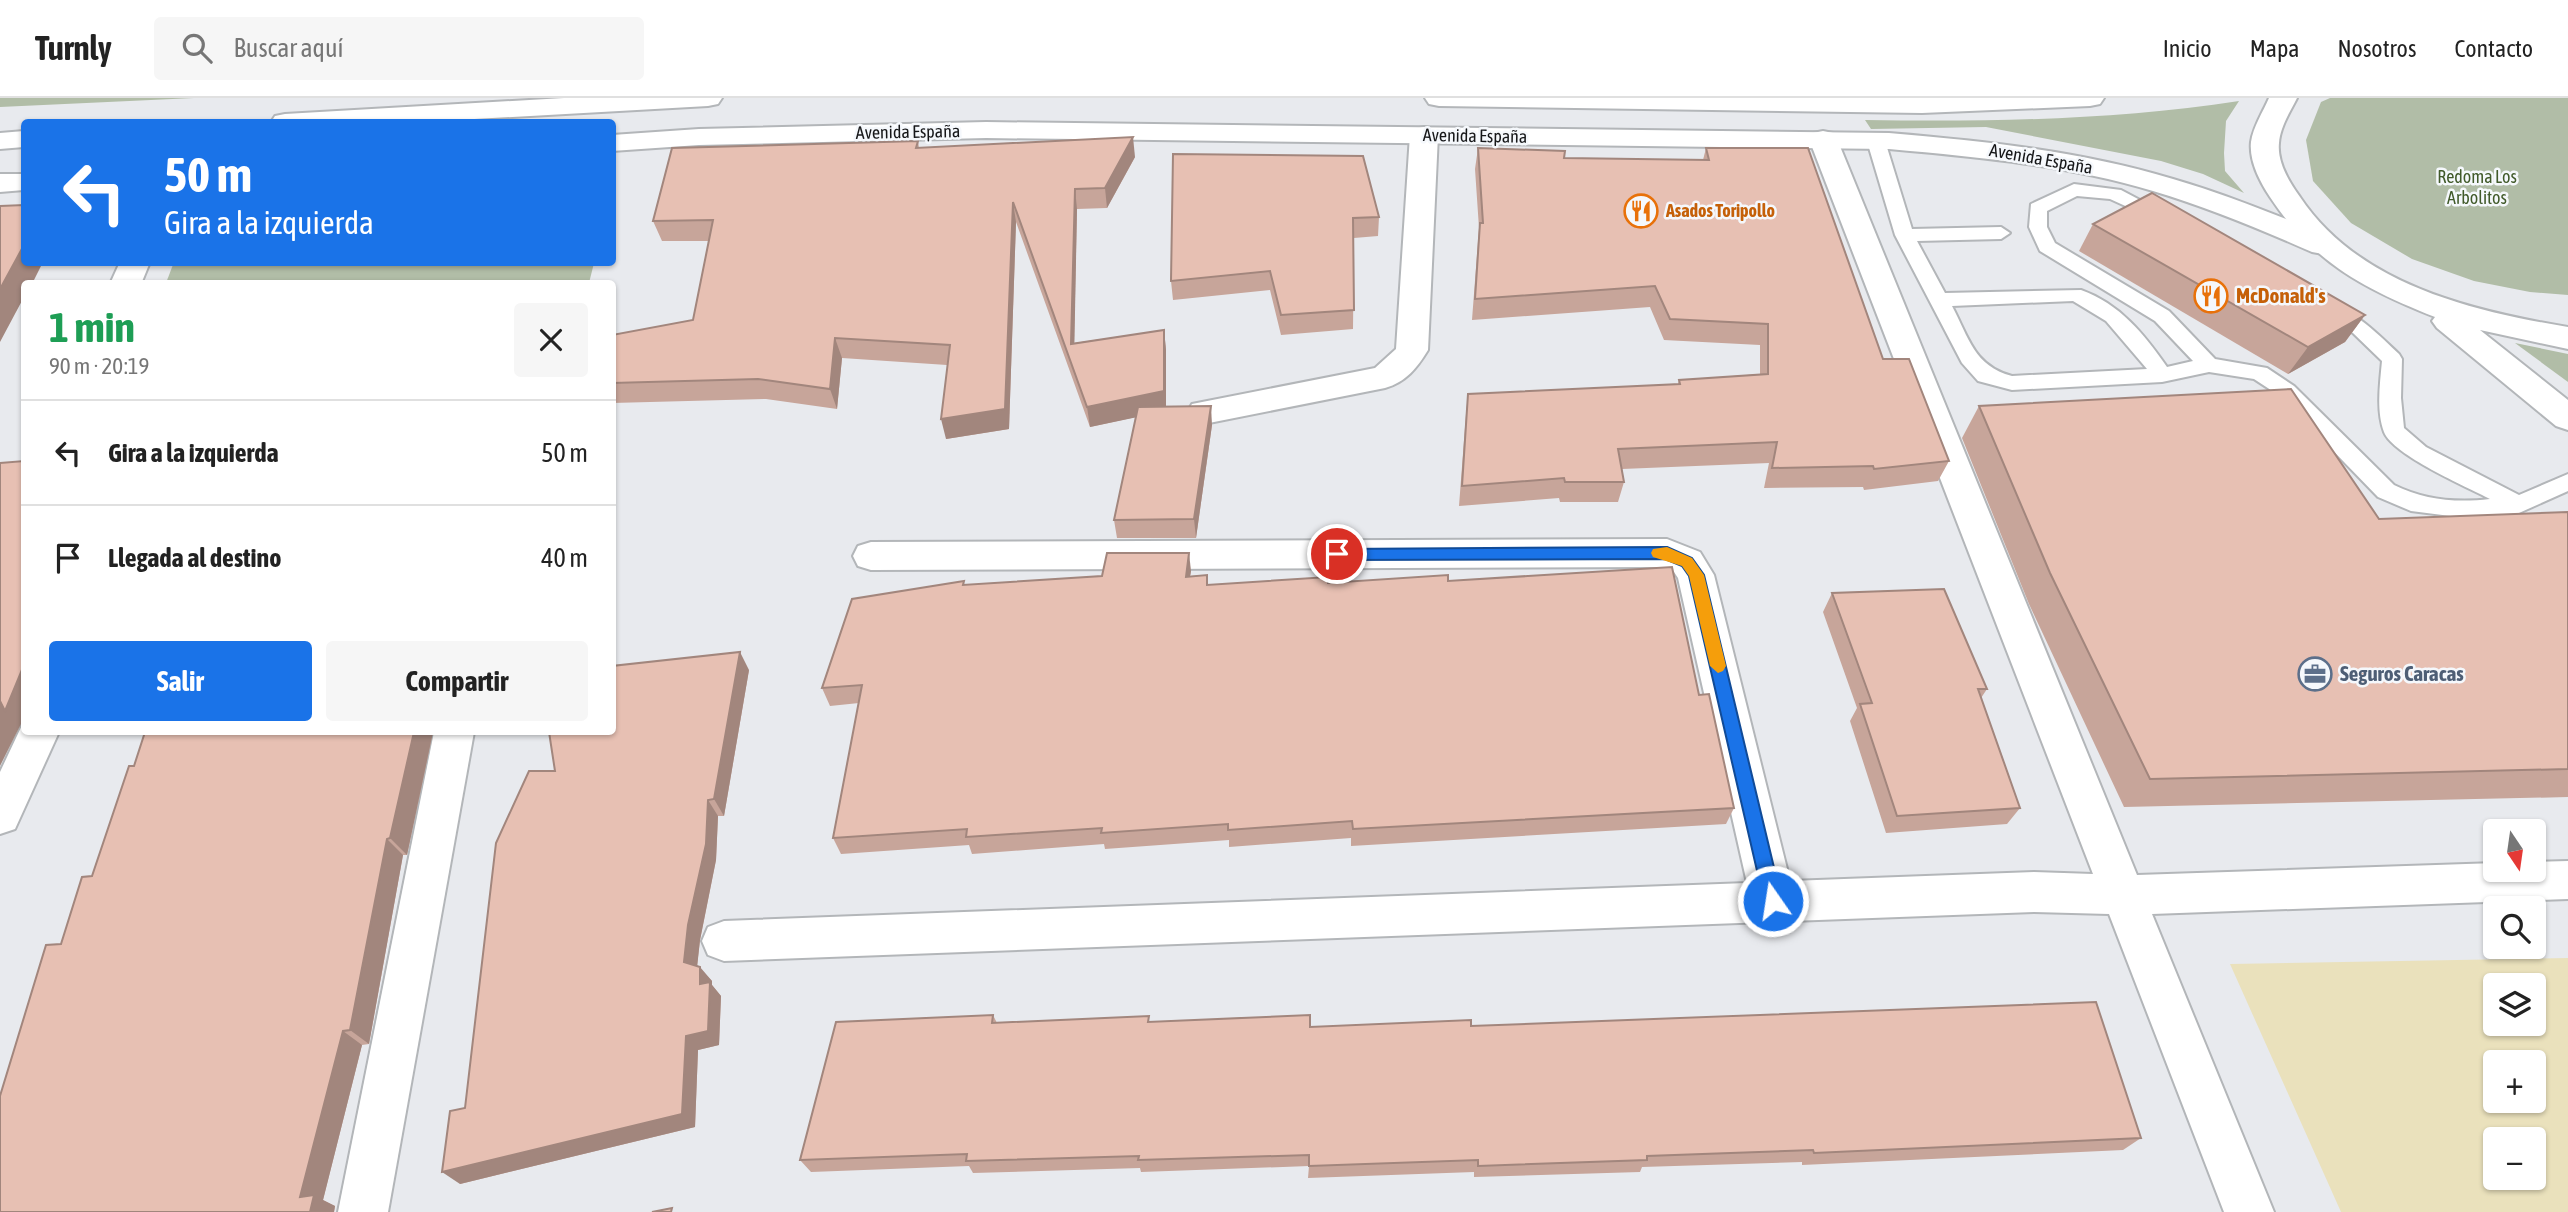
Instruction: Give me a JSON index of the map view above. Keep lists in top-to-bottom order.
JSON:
{
  "streets": {
    "street": ["Avenida España"]
  },
  "parks": ["Redoma Los Arbolitos"],
  "places": {
    "restaurant": ["Asados Toripollo", "McDonald's"],
    "office": ["Seguros Caracas"]
  },
  "north": "bottom",
  "page": {
    "header": "Turnly",
    "search": "Buscar aquí",
    "nav": [
      "Inicio",
      "Mapa",
      "Nosotros",
      "Contacto"
    ],
    "turn": ["50 m", "Gira a la izquierda"],
    "heading": ["1 min", "90 m · 20:19"],
    "list": [
      {
        "name": "Gira a la izquierda",
        "value": "50 m"
      },
      {
        "name": "Llegada al destino",
        "value": "40 m"
      }
    ],
    "buttons": ["Salir", "Compartir"],
    "map_buttons": ["+", "−"]
  }
}
